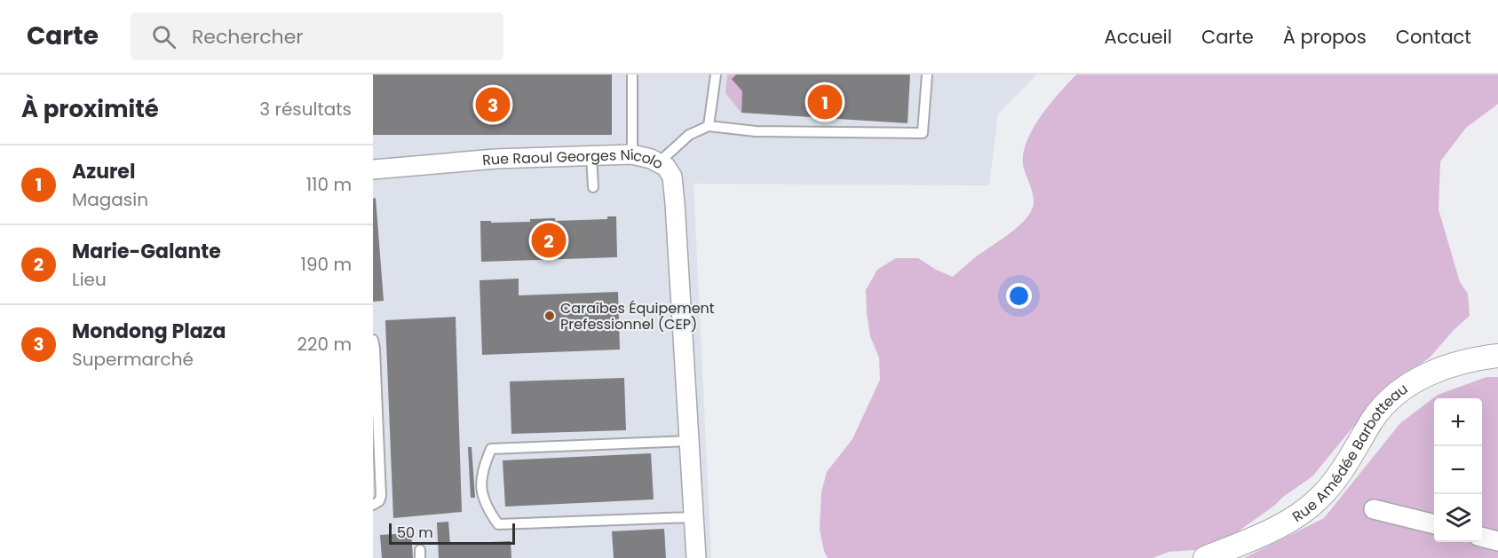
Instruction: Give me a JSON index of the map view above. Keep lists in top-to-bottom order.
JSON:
{
  "streets": {
    "street": ["Rue Raoul Georges Nicolo", "Rue Amédée Barbotteau"]
  },
  "places": ["Caraîbes Équipement Prefessionnel (CEP)"],
  "scale_bar": "50 m",
  "page": {
    "header": "Carte",
    "search": "Rechercher",
    "nav": [
      "Accueil",
      "Carte",
      "À propos",
      "Contact"
    ],
    "heading": ["À proximité", "3 résultats"],
    "pins": ["1", "3", "2"],
    "list": [
      {
        "mark": "1",
        "name": "Azurel",
        "note": "Magasin",
        "value": "110 m"
      },
      {
        "mark": "2",
        "name": "Marie-Galante",
        "note": "Lieu",
        "value": "190 m"
      },
      {
        "mark": "3",
        "name": "Mondong Plaza",
        "note": "Supermarché",
        "value": "220 m"
      }
    ],
    "map_buttons": ["+", "−"],
    "scale": "50 m"
  }
}
